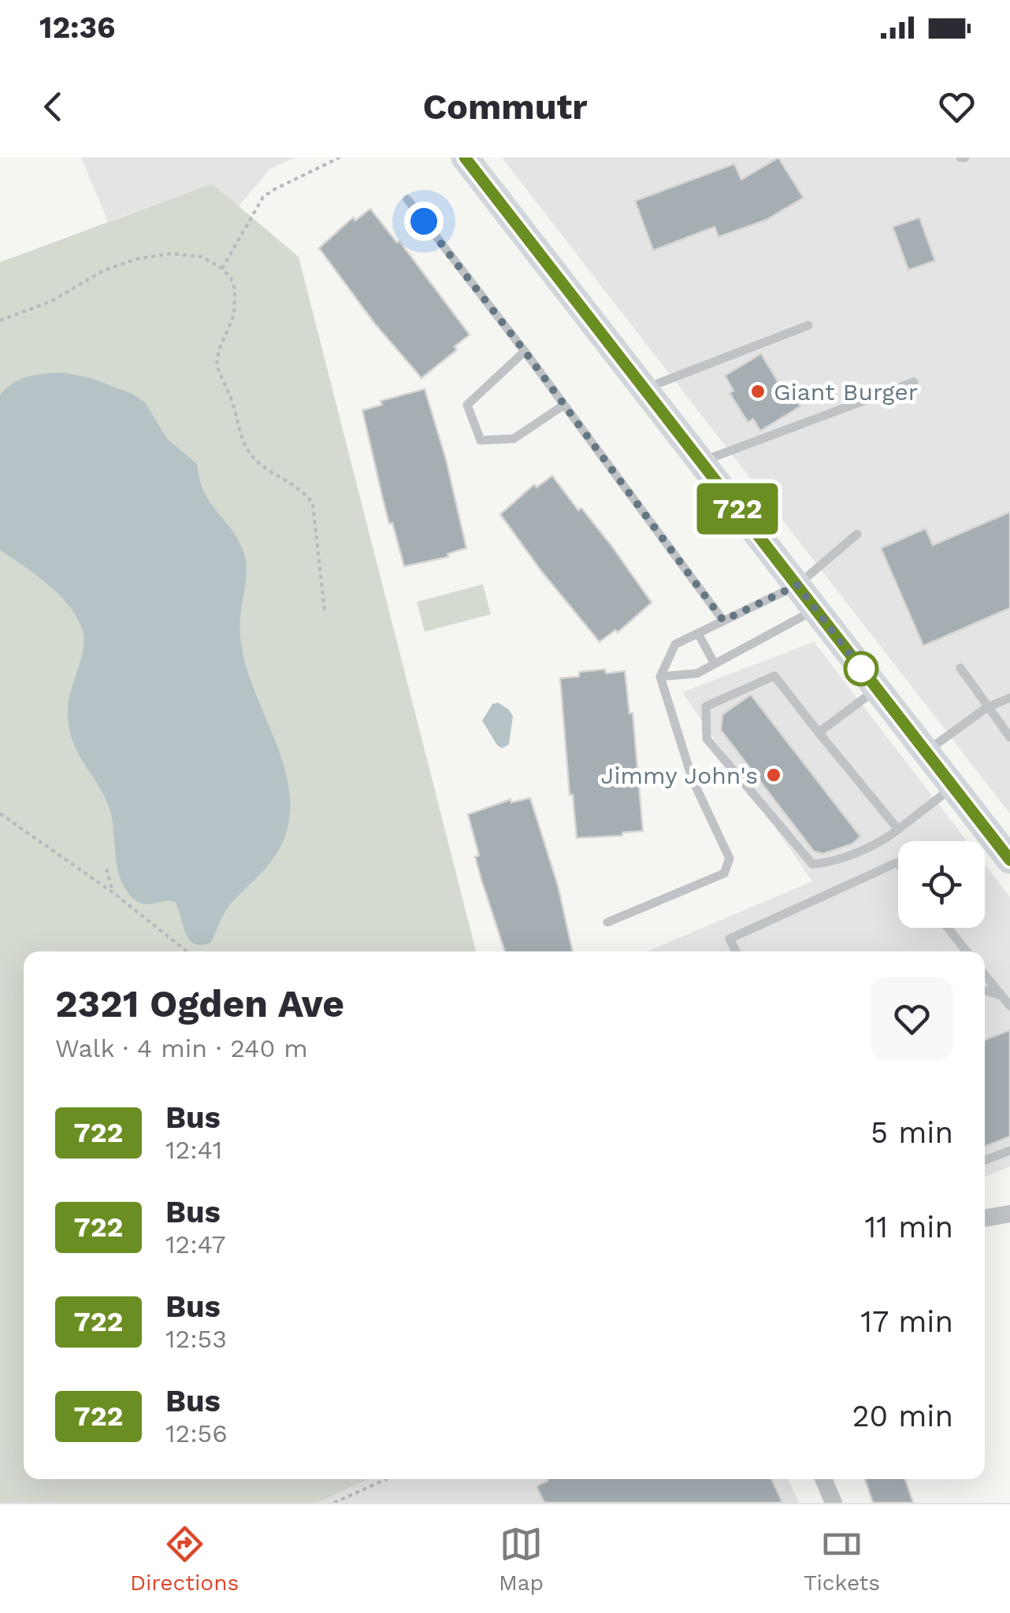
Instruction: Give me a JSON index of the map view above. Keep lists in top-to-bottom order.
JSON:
{
  "places": ["Giant Burger", "Jimmy John's"],
  "lines": ["bus line 722"],
  "page": {
    "status": "12:36",
    "header": "Commutr",
    "on_map": "722",
    "heading": ["2321 Ogden Ave", "Walk · 4 min · 240 m"],
    "list": [
      {
        "mark": "722",
        "name": "Bus",
        "note": "12:41",
        "value": "5 min"
      },
      {
        "mark": "722",
        "name": "Bus",
        "note": "12:47",
        "value": "11 min"
      },
      {
        "mark": "722",
        "name": "Bus",
        "note": "12:53",
        "value": "17 min"
      },
      {
        "mark": "722",
        "name": "Bus",
        "note": "12:56",
        "value": "20 min"
      }
    ],
    "tabs": ["Directions", "Map", "Tickets"]
  }
}
